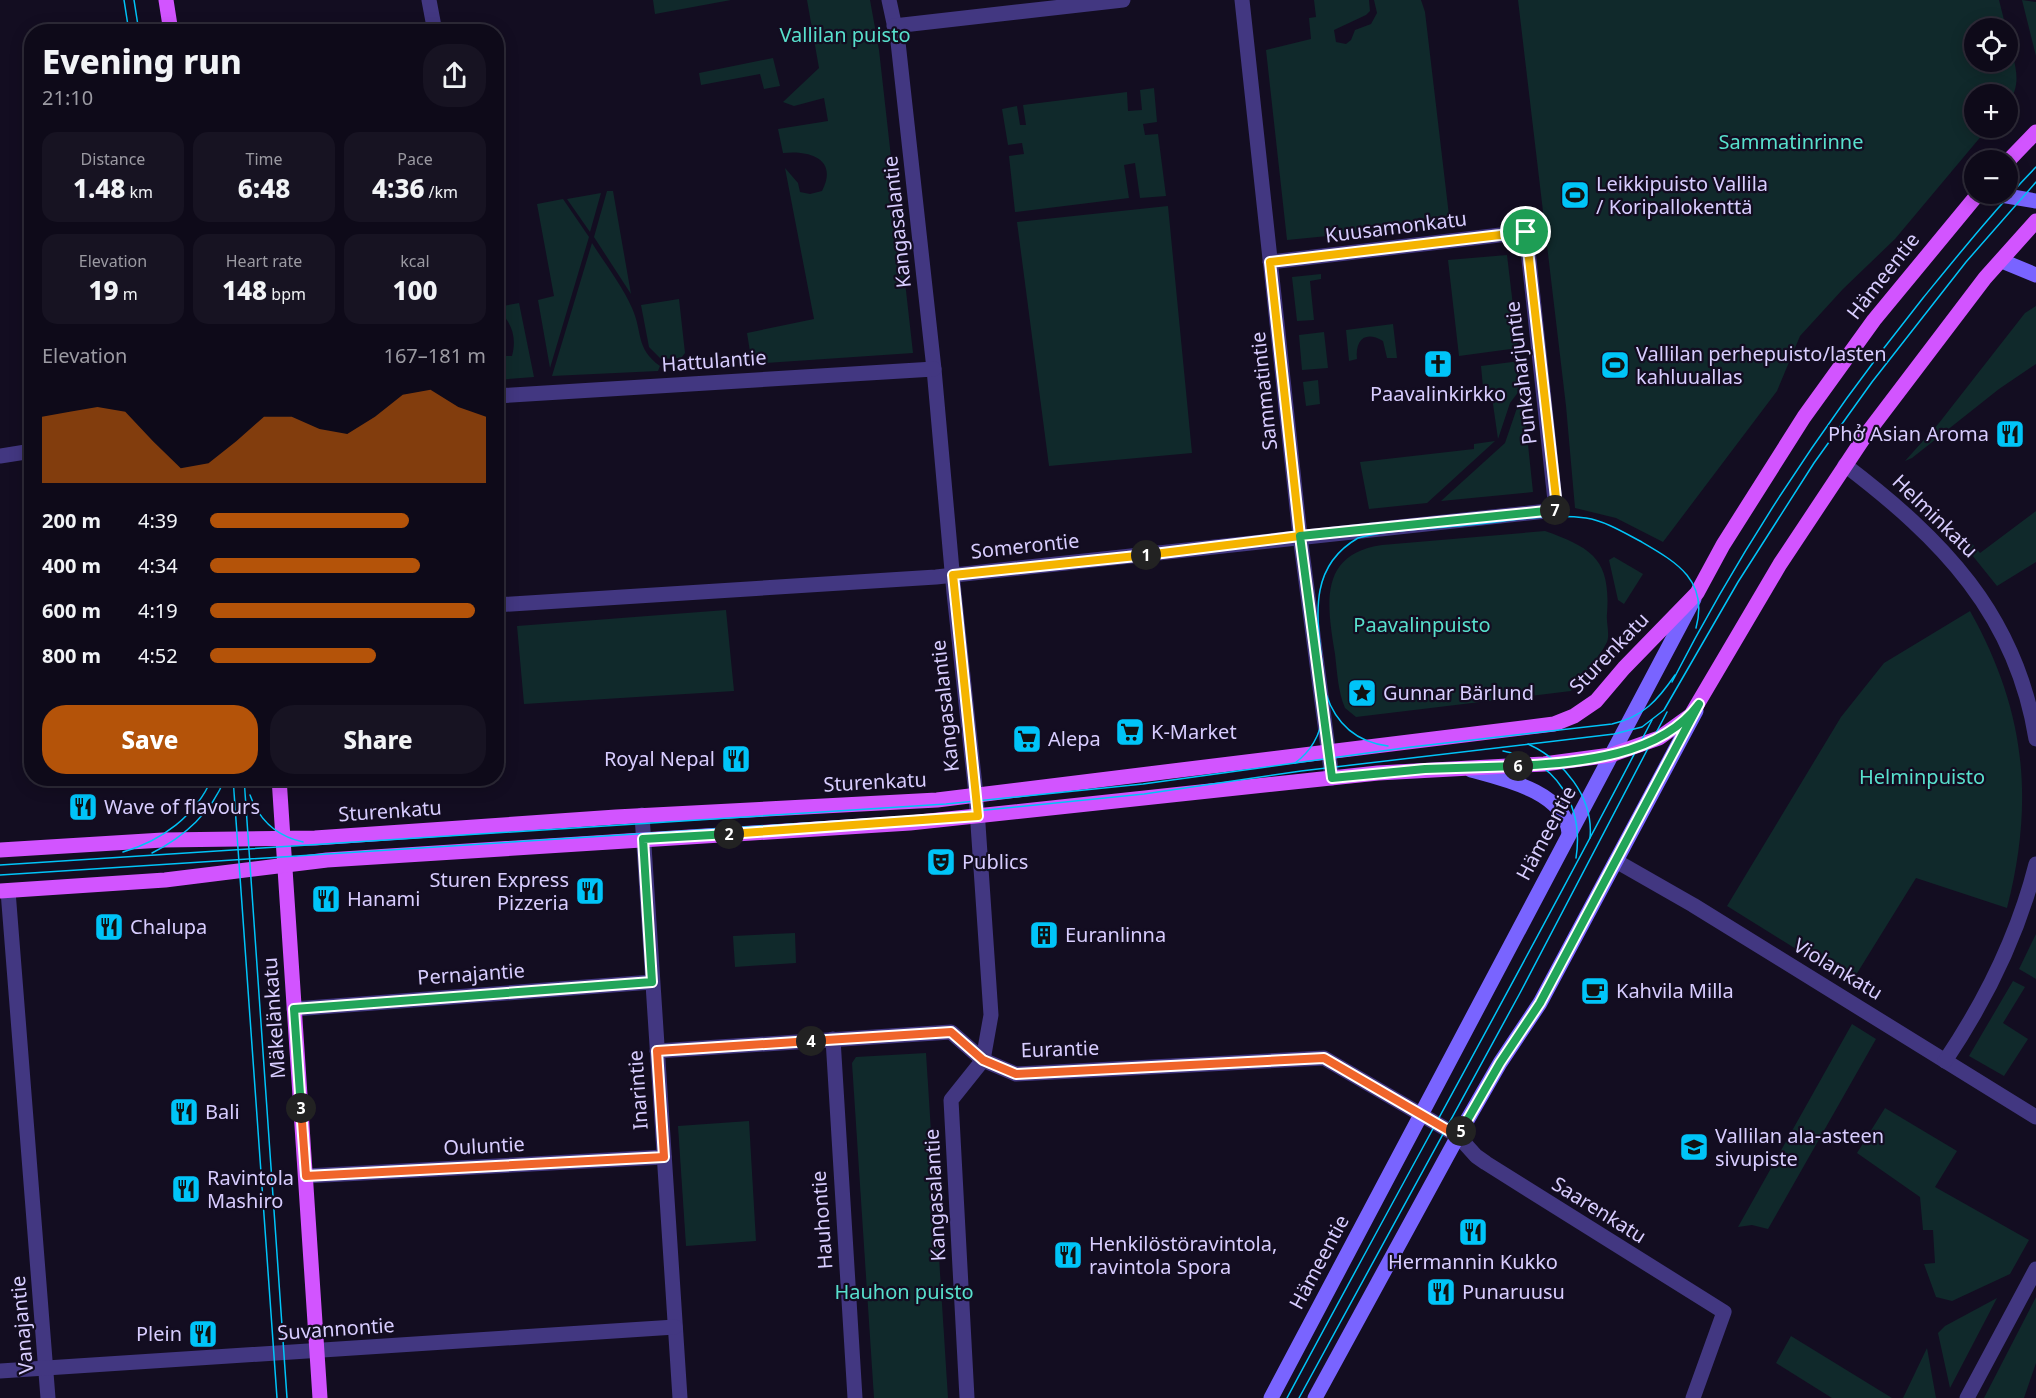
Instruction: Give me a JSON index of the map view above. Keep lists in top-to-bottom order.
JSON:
{
  "streets": {
    "main road": ["Hämeentie", "Sturenkatu", "Mäkelänkatu"],
    "street": [
      "Kangasalantie",
      "Kuusamonkatu",
      "Hattulantie",
      "Punkaharjuntie",
      "Sammatintie",
      "Helminkatu",
      "Somerontie",
      "Violankatu",
      "Pernajantie",
      "Eurantie",
      "Inarintie",
      "Ouluntie",
      "Saarenkatu",
      "Hauhontie",
      "Vanajantie",
      "Suvannontie"
    ]
  },
  "crossings": [
    ["Kangasalantie", "Hattulantie"],
    ["Kangasalantie", "Somerontie"],
    ["Kangasalantie", "Sturenkatu"],
    ["Kangasalantie", "Eurantie"],
    ["Kuusamonkatu", "Punkaharjuntie"],
    ["Kuusamonkatu", "Sammatintie"],
    ["Hämeentie", "Sturenkatu"],
    ["Hämeentie", "Eurantie"],
    ["Punkaharjuntie", "Somerontie"],
    ["Sammatintie", "Somerontie"],
    ["Sammatintie", "Sturenkatu"],
    ["Sturenkatu", "Mäkelänkatu"],
    ["Sturenkatu", "Inarintie"],
    ["Pernajantie", "Mäkelänkatu"],
    ["Pernajantie", "Inarintie"],
    ["Mäkelänkatu", "Ouluntie"],
    ["Mäkelänkatu", "Suvannontie"],
    ["Eurantie", "Inarintie"],
    ["Eurantie", "Saarenkatu"],
    ["Eurantie", "Hauhontie"],
    ["Inarintie", "Ouluntie"],
    ["Inarintie", "Suvannontie"],
    ["Vanajantie", "Suvannontie"]
  ],
  "parks": [
    "Vallilan puisto",
    "Sammatinrinne",
    "Paavalinpuisto",
    "Helminpuisto",
    "Hauhon puisto"
  ],
  "places": {
    "sports": ["Leikkipuisto Vallila / Koripallokenttä", "Vallilan perhepuisto/lasten kahluuallas"],
    "church": ["Paavalinkirkko"],
    "restaurant": [
      "Phở Asian Aroma",
      "Royal Nepal",
      "Wave of flavours",
      "Sturen Express Pizzeria",
      "Hanami",
      "Chalupa",
      "Bali",
      "Ravintola Mashiro",
      "Hermannin Kukko",
      "Henkilöstöravintola, ravintola Spora",
      "Punaruusu",
      "Plein"
    ],
    "place": ["Gunnar Bärlund"],
    "supermarket": ["K-Market", "Alepa"],
    "theatre": ["Publics"],
    "building": ["Euranlinna"],
    "cafe": ["Kahvila Milla"],
    "school or university": ["Vallilan ala-asteen sivupiste"]
  },
  "page": {
    "map_buttons": ["+", "−"],
    "heading": ["Evening run", "21:10"],
    "stats": [
      ["Distance", "1.48 km"],
      ["Time", "6:48"],
      ["Pace", "4:36 /km"],
      ["Elevation", "19 m"],
      ["Heart rate", "148 bpm"],
      ["kcal", "100"]
    ],
    "chart": ["Elevation", "167–181 m"],
    "pins": [
      "7",
      "1",
      "6",
      "2",
      "4",
      "3",
      "5"
    ],
    "list": [
      {
        "name": "200 m",
        "note": "4:39"
      },
      {
        "name": "400 m",
        "note": "4:34"
      },
      {
        "name": "600 m",
        "note": "4:19"
      },
      {
        "name": "800 m",
        "note": "4:52"
      }
    ],
    "buttons": ["Save", "Share"]
  }
}
